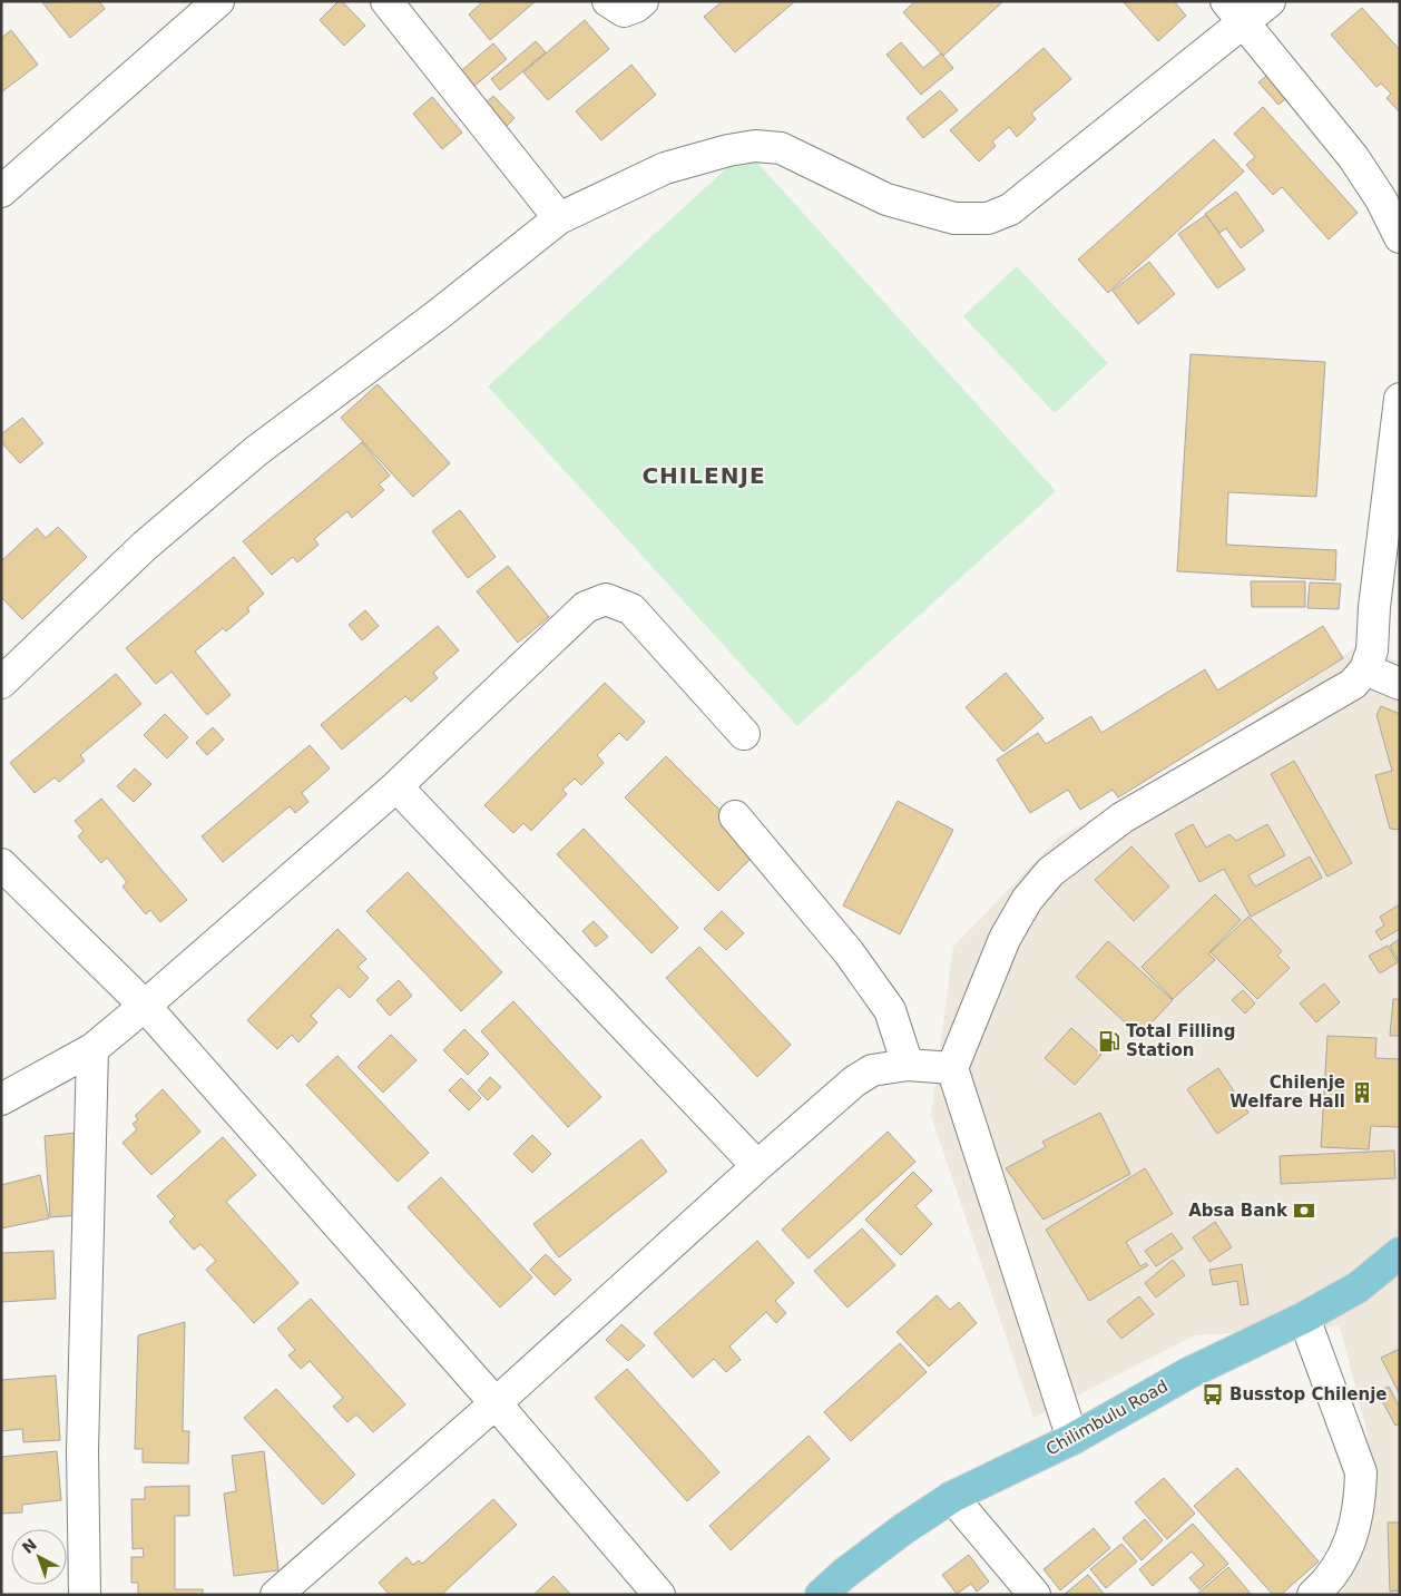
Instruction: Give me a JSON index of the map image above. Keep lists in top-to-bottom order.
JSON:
{
  "streets": {
    "main road": ["Chilimbulu Road"]
  },
  "districts": ["CHILENJE"],
  "places": {
    "fuel station": ["Total Filling Station"],
    "building": ["Chilenje Welfare Hall"],
    "bank": ["Absa Bank"],
    "bus stop": ["Busstop Chilenje"]
  },
  "north": "top left"
}
